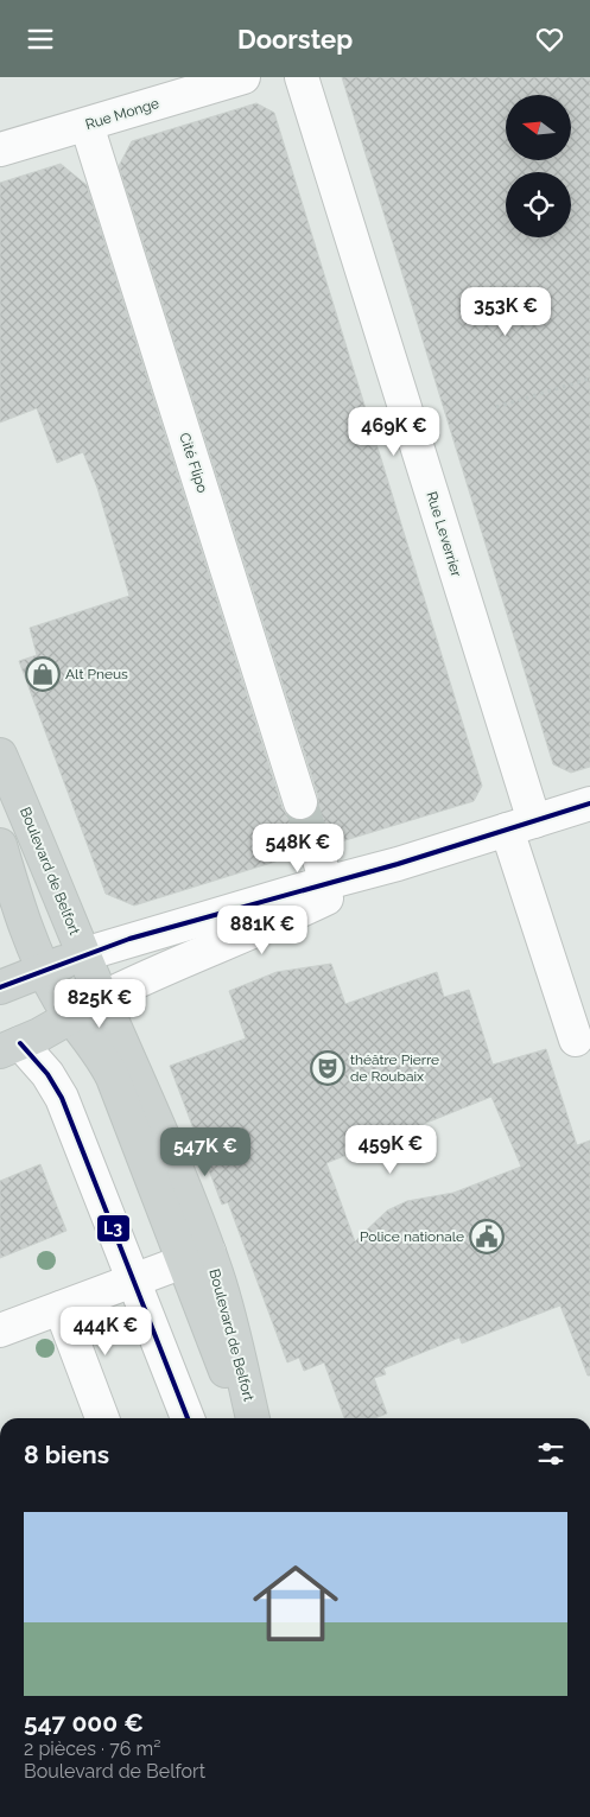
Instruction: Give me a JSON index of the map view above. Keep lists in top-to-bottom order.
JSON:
{
  "streets": {
    "main road": ["Boulevard de Belfort"],
    "street": ["Rue Monge", "Cité Flipo", "Rue Leverrier"]
  },
  "crossings": [
    ["Rue Monge", "Cité Flipo"]
  ],
  "places": {
    "shop": ["Alt Pneus"],
    "theatre": ["théâtre Pierre de Roubaix"],
    "public building": ["Police nationale"]
  },
  "lines": ["transit line L3"],
  "north": "left",
  "page": {
    "header": "Doorstep",
    "price": [
      "353K €",
      "469K €",
      "548K €",
      "881K €",
      "825K €",
      "459K €",
      "547K €",
      "444K €"
    ],
    "heading": "8 biens",
    "list": [
      {
        "name": "547 000 €",
        "note": "2 pièces · 76 m² · Boulevard de Belfort"
      }
    ]
  }
}
